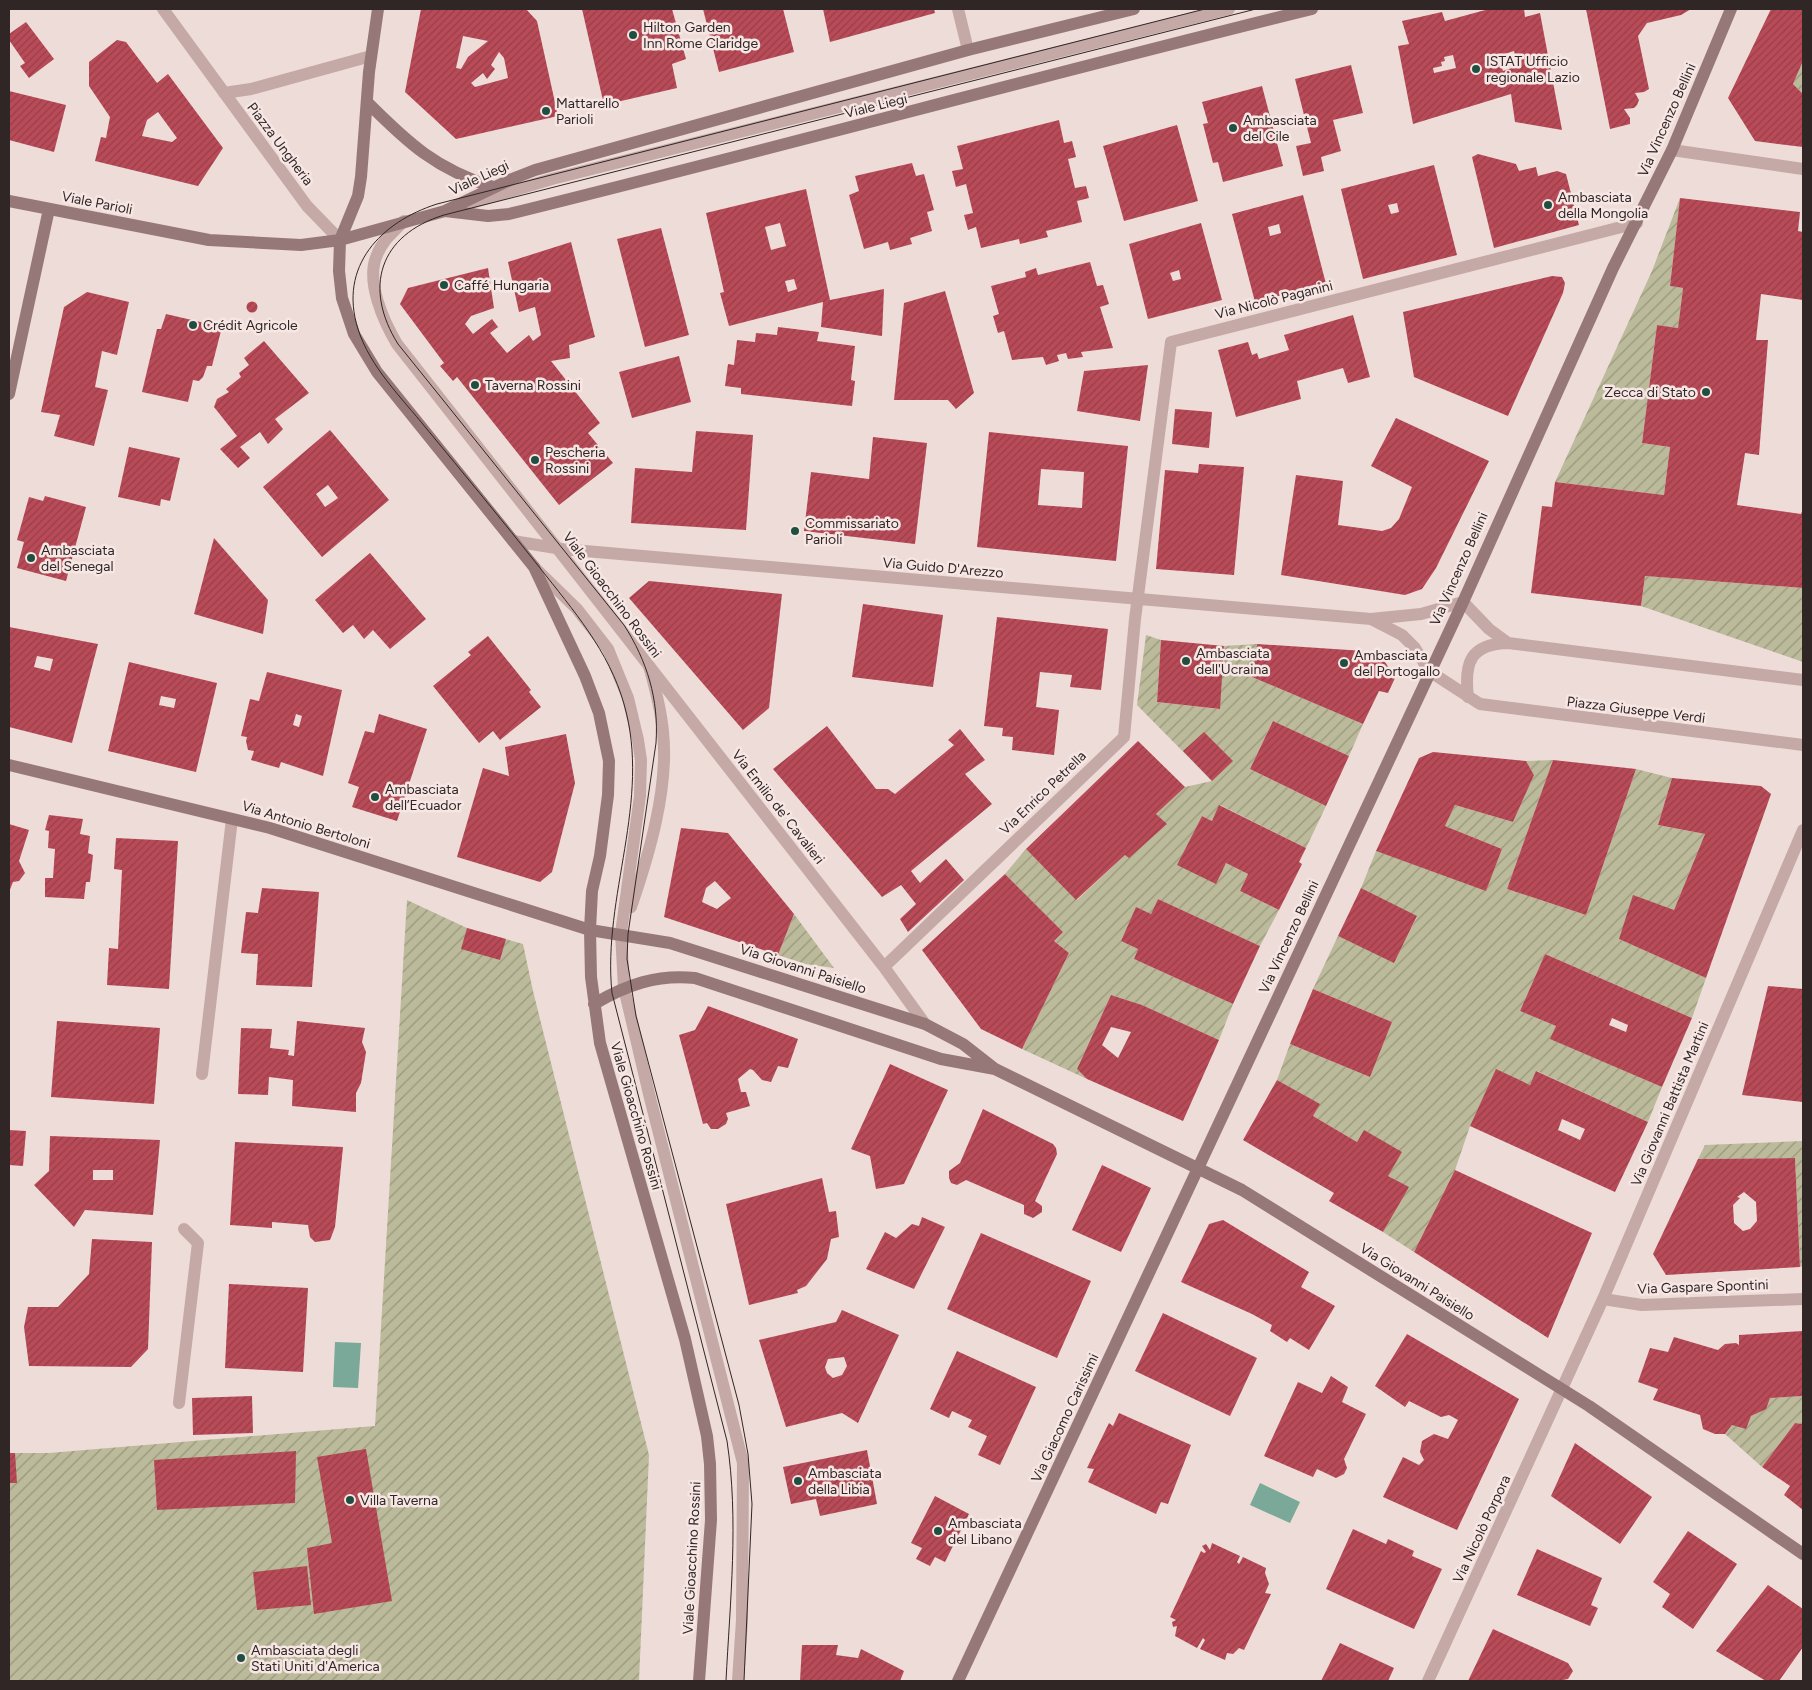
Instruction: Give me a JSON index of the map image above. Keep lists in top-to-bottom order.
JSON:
{
  "streets": {
    "street": [
      "Viale Liegi",
      "Via Vincenzo Bellini",
      "Piazza Ungheria",
      "Viale Parioli",
      "Via Nicolò Paganini",
      "Via Guido D'Arezzo",
      "Viale Gioacchino Rossini",
      "Piazza Giuseppe Verdi",
      "Via Enrico Petrella",
      "Via Emilio de' Cavalieri",
      "Via Antonio Bertoloni",
      "Via Giovanni Paisiello",
      "Via Giovanni Battista Martini",
      "Via Gaspare Spontini",
      "Via Giacomo Carissimi",
      "Via Nicolò Porpora"
    ]
  },
  "crossings": [
    ["Via Vincenzo Bellini", "Via Nicolò Paganini"],
    ["Via Vincenzo Bellini", "Via Guido D'Arezzo"],
    ["Via Vincenzo Bellini", "Piazza Giuseppe Verdi"],
    ["Via Vincenzo Bellini", "Via Giovanni Paisiello"],
    ["Via Vincenzo Bellini", "Via Giacomo Carissimi"],
    ["Piazza Ungheria", "Viale Parioli"],
    ["Piazza Ungheria", "Viale Gioacchino Rossini"],
    ["Viale Parioli", "Viale Gioacchino Rossini"],
    ["Via Nicolò Paganini", "Via Guido D'Arezzo"],
    ["Via Nicolò Paganini", "Via Enrico Petrella"],
    ["Via Guido D'Arezzo", "Viale Gioacchino Rossini"],
    ["Via Guido D'Arezzo", "Piazza Giuseppe Verdi"],
    ["Via Guido D'Arezzo", "Via Enrico Petrella"],
    ["Viale Gioacchino Rossini", "Via Emilio de' Cavalieri"],
    ["Viale Gioacchino Rossini", "Via Antonio Bertoloni"],
    ["Viale Gioacchino Rossini", "Via Giovanni Paisiello"],
    ["Via Enrico Petrella", "Via Emilio de' Cavalieri"],
    ["Via Emilio de' Cavalieri", "Via Giovanni Paisiello"],
    ["Via Antonio Bertoloni", "Via Giovanni Paisiello"],
    ["Via Giovanni Paisiello", "Via Giovanni Battista Martini"],
    ["Via Giovanni Paisiello", "Via Giacomo Carissimi"],
    ["Via Giovanni Paisiello", "Via Nicolò Porpora"],
    ["Via Giovanni Battista Martini", "Via Gaspare Spontini"],
    ["Via Giovanni Battista Martini", "Via Nicolò Porpora"]
  ],
  "places": [
    "Hilton Garden Inn Rome Claridge",
    "ISTAT Ufficio regionale Lazio",
    "Mattarello Parioli",
    "Ambasciata del Cile",
    "Ambasciata della Mongolia",
    "Caffé Hungaria",
    "Crédit Agricole",
    "Taverna Rossini",
    "Zecca di Stato",
    "Pescheria Rossini",
    "Commissariato Parioli",
    "Ambasciata del Senegal",
    "Ambasciata dell'Ucraina",
    "Ambasciata del Portogallo",
    "Ambasciata dell’Ecuador",
    "Ambasciata della Libia",
    "Villa Taverna",
    "Ambasciata del Libano",
    "Ambasciata degli Stati Uniti d'America"
  ]
}
